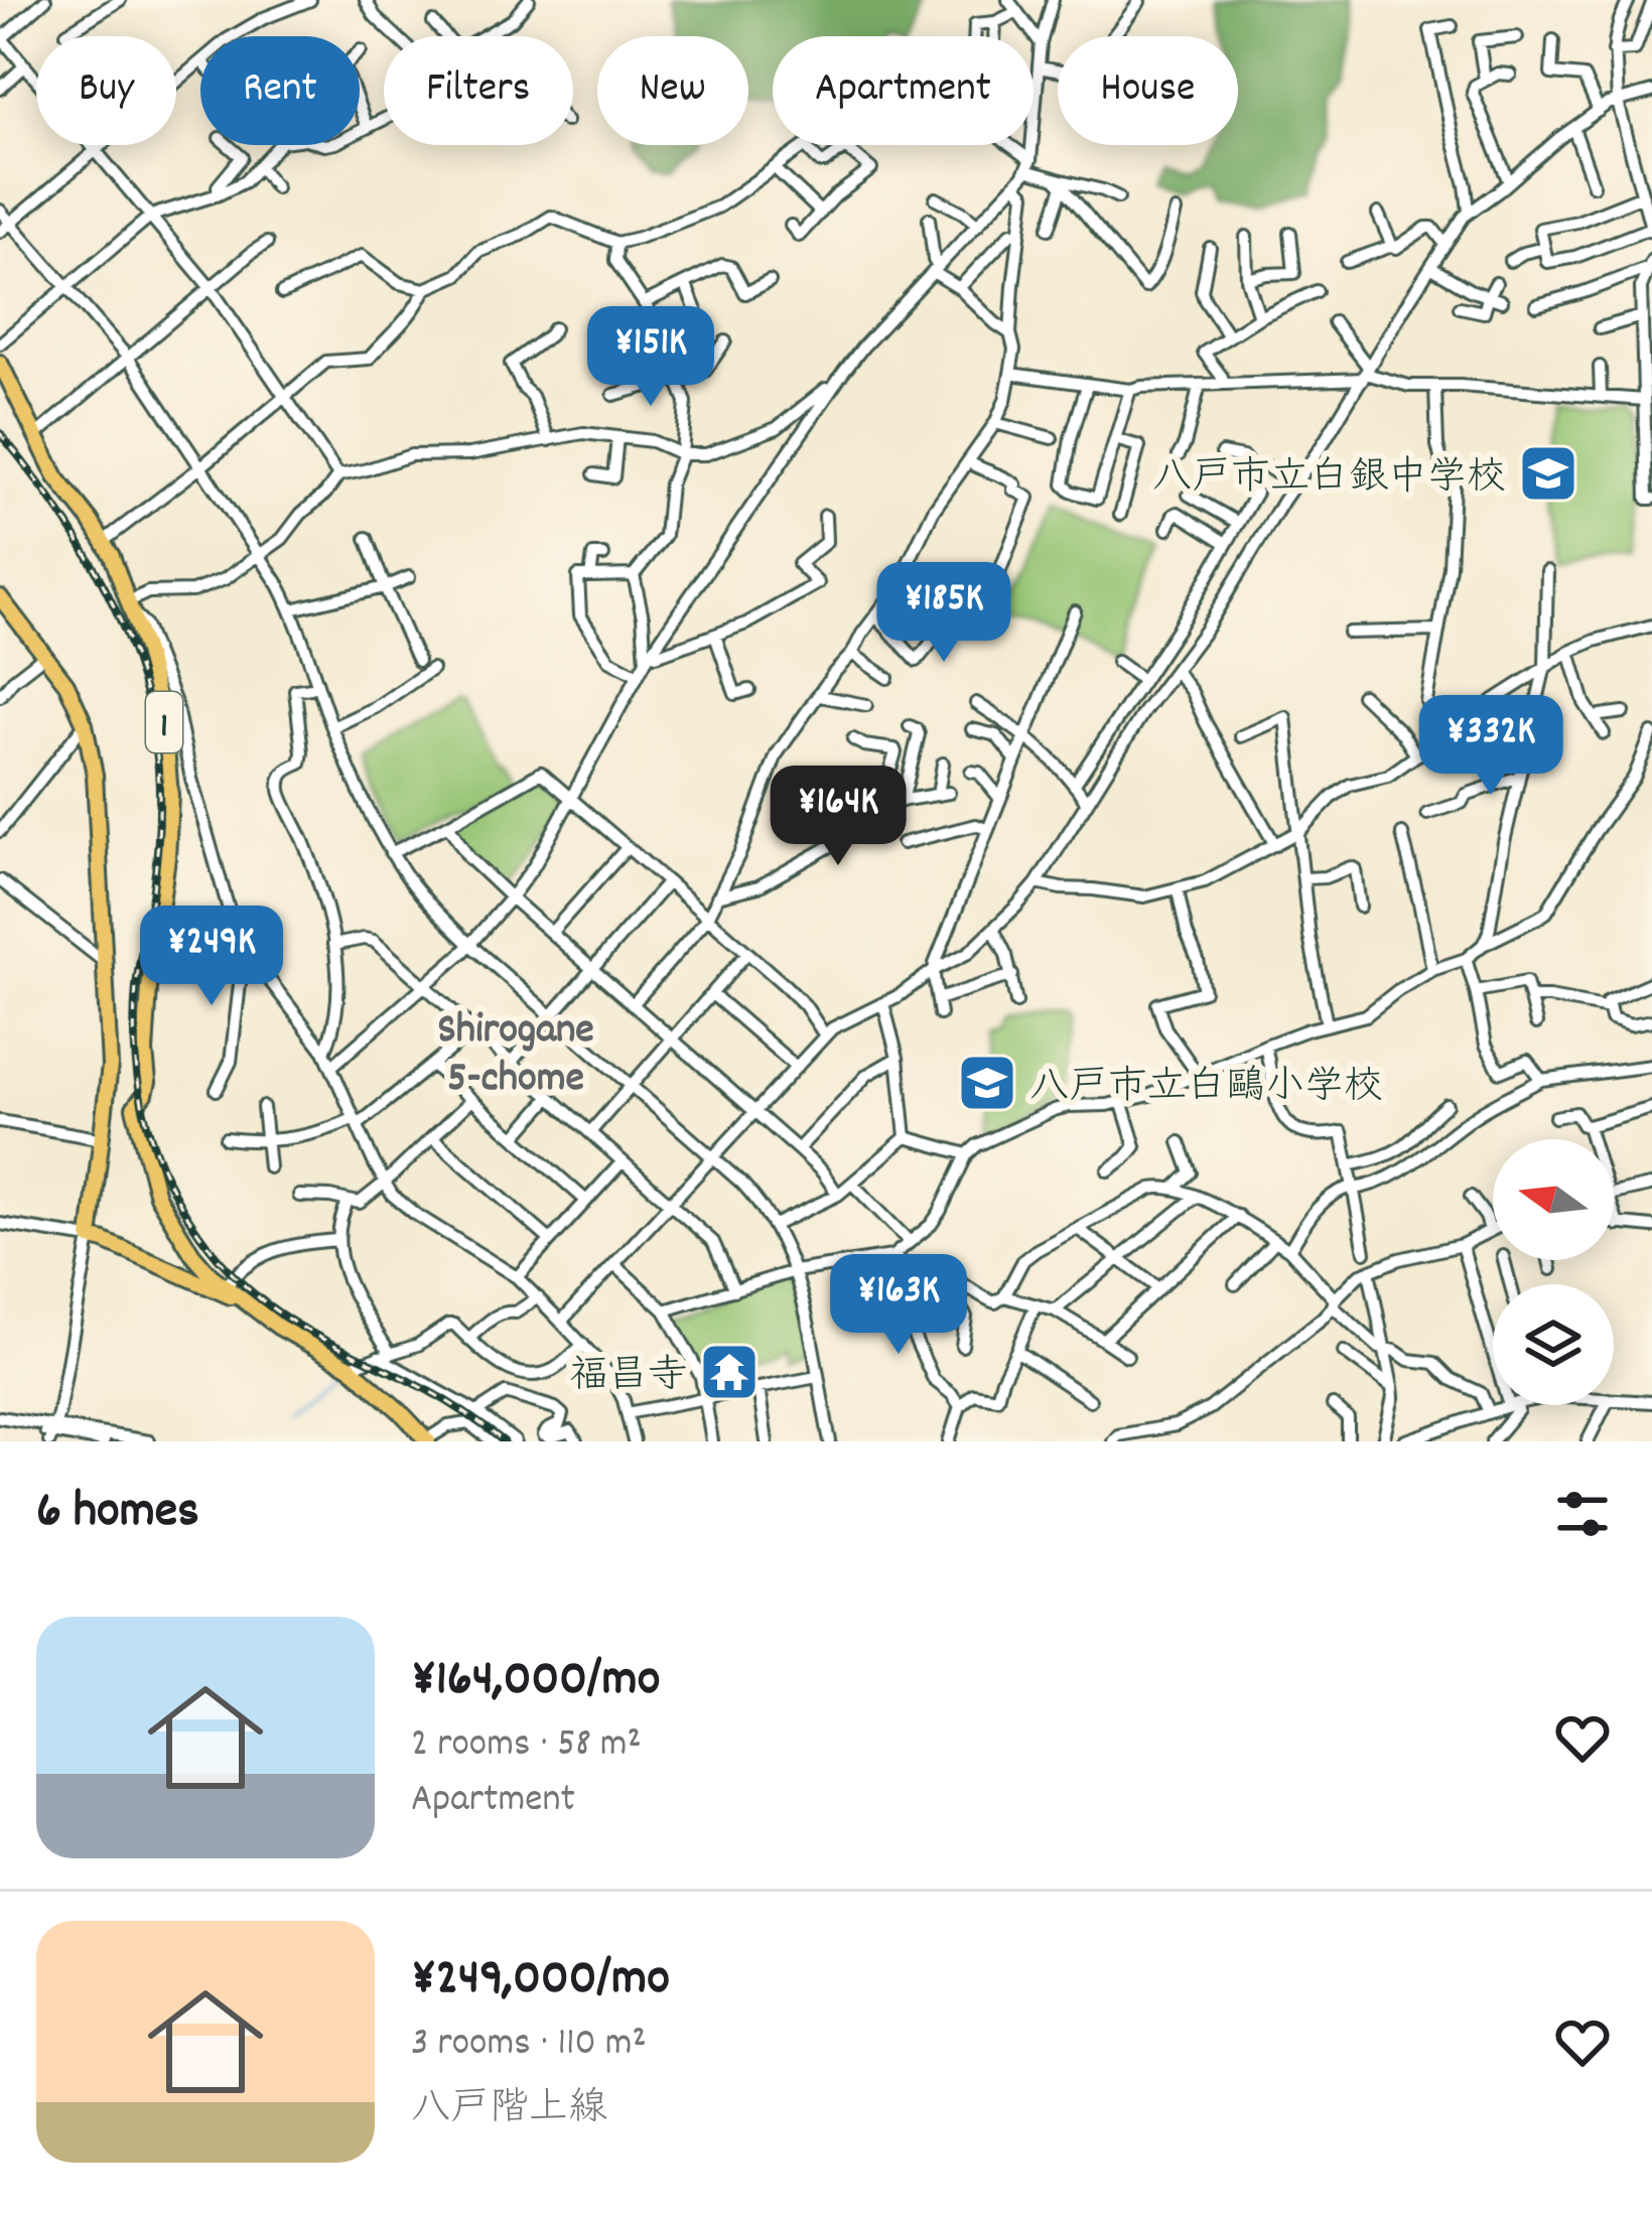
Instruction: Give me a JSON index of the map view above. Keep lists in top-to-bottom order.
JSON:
{
  "streets": {
    "main road": ["1"]
  },
  "districts": ["Shirogane 5-chome"],
  "places": {
    "school or university": ["八戸市立白銀中学校", "八戸市立白鷗小学校"],
    "temple": ["福昌寺"]
  },
  "north": "left",
  "page": {
    "chip": [
      "Buy",
      "Rent",
      "Filters",
      "New",
      "Apartment",
      "House"
    ],
    "price": [
      "¥151K",
      "¥185K",
      "¥332K",
      "¥164K",
      "¥249K",
      "¥163K"
    ],
    "heading": "6 homes",
    "list": [
      {
        "name": "¥164,000/mo",
        "note": "2 rooms · 58 m² · Apartment"
      },
      {
        "name": "¥249,000/mo",
        "note": "3 rooms · 110 m² · 八戸階上線"
      }
    ]
  }
}
